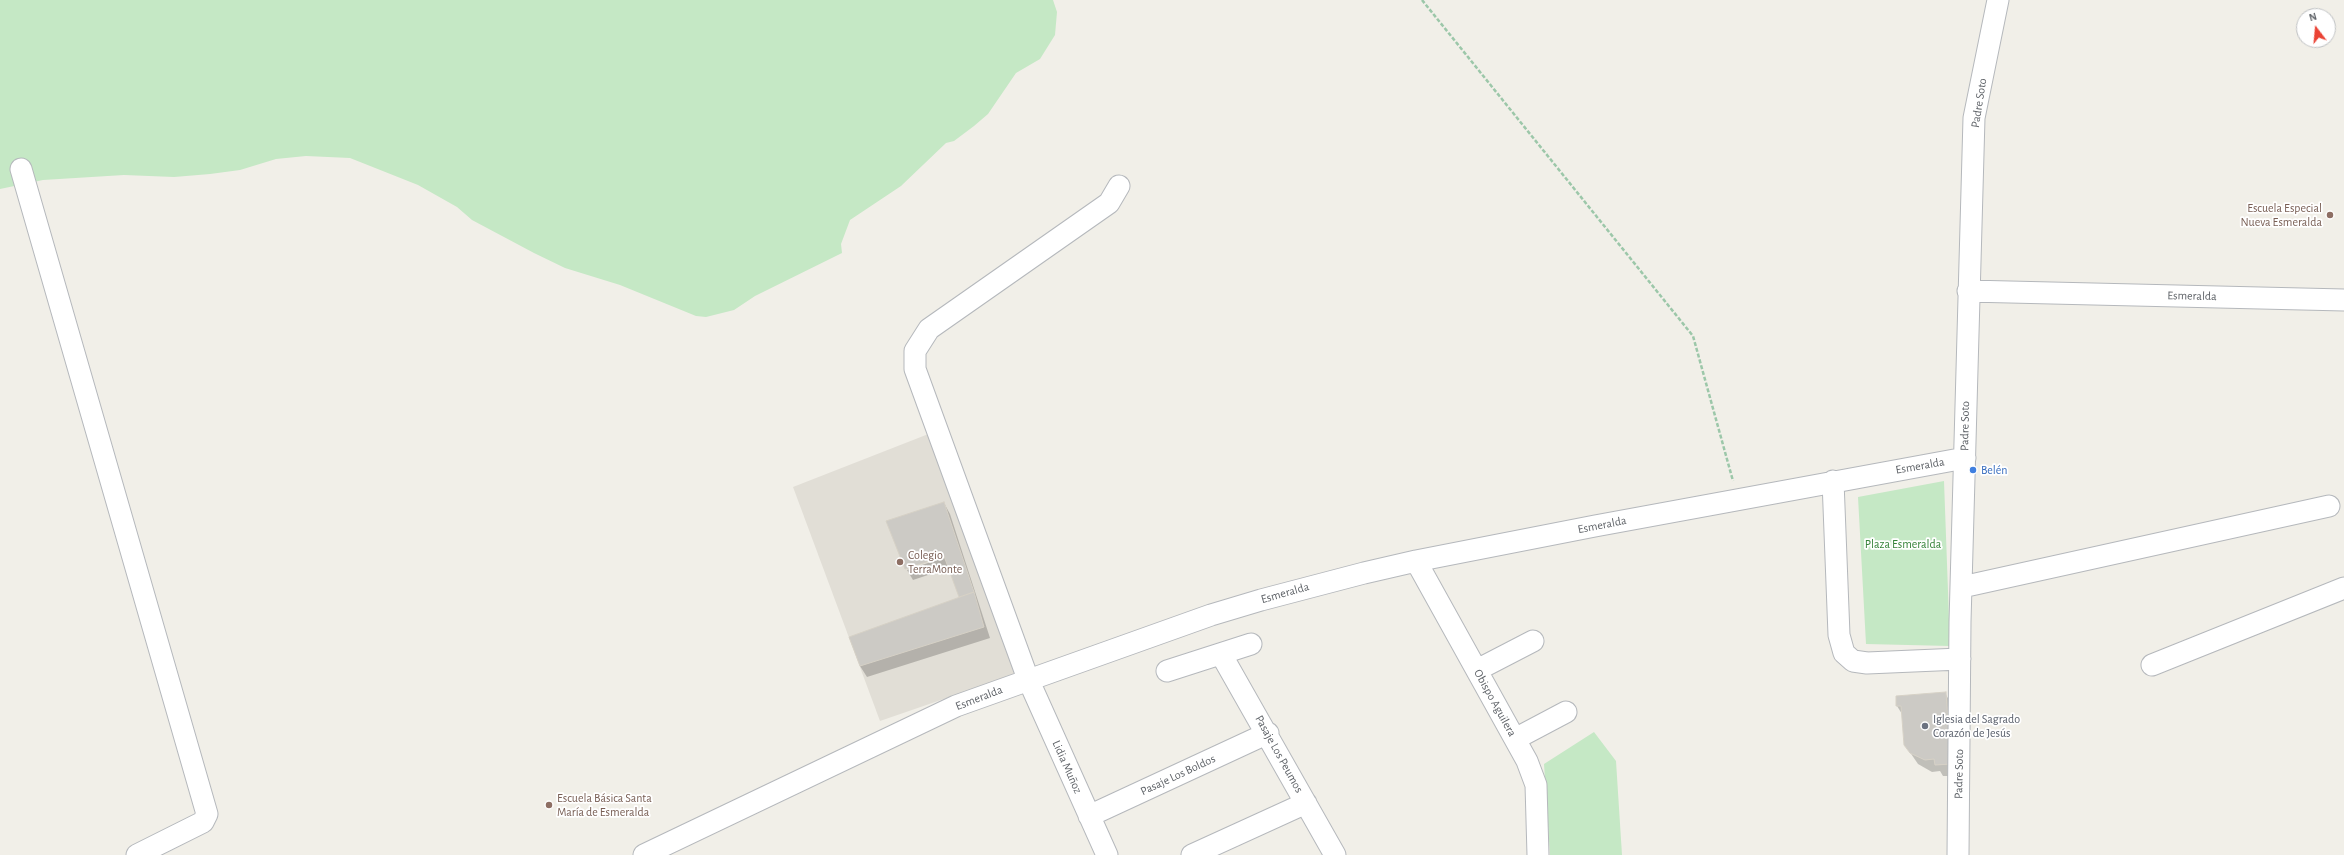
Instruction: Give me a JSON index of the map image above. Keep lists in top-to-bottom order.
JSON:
{
  "streets": {
    "street": [
      "Padre Soto",
      "Esmeralda",
      "Obispo Aguilera",
      "Pasaje Los Peumos",
      "Lidia Muñoz",
      "Pasaje Los Boldos"
    ]
  },
  "crossings": [
    ["Padre Soto", "Esmeralda"],
    ["Esmeralda", "Obispo Aguilera"],
    ["Esmeralda", "Lidia Muñoz"],
    ["Pasaje Los Peumos", "Pasaje Los Boldos"],
    ["Lidia Muñoz", "Pasaje Los Boldos"]
  ],
  "parks": ["Plaza Esmeralda"],
  "places": [
    "Escuela Especial Nueva Esmeralda",
    "Belén",
    "Colegio TerraMonte",
    "Iglesia del Sagrado Corazón de Jesús",
    "Escuela Básica Santa María de Esmeralda"
  ],
  "north": "top"
}
